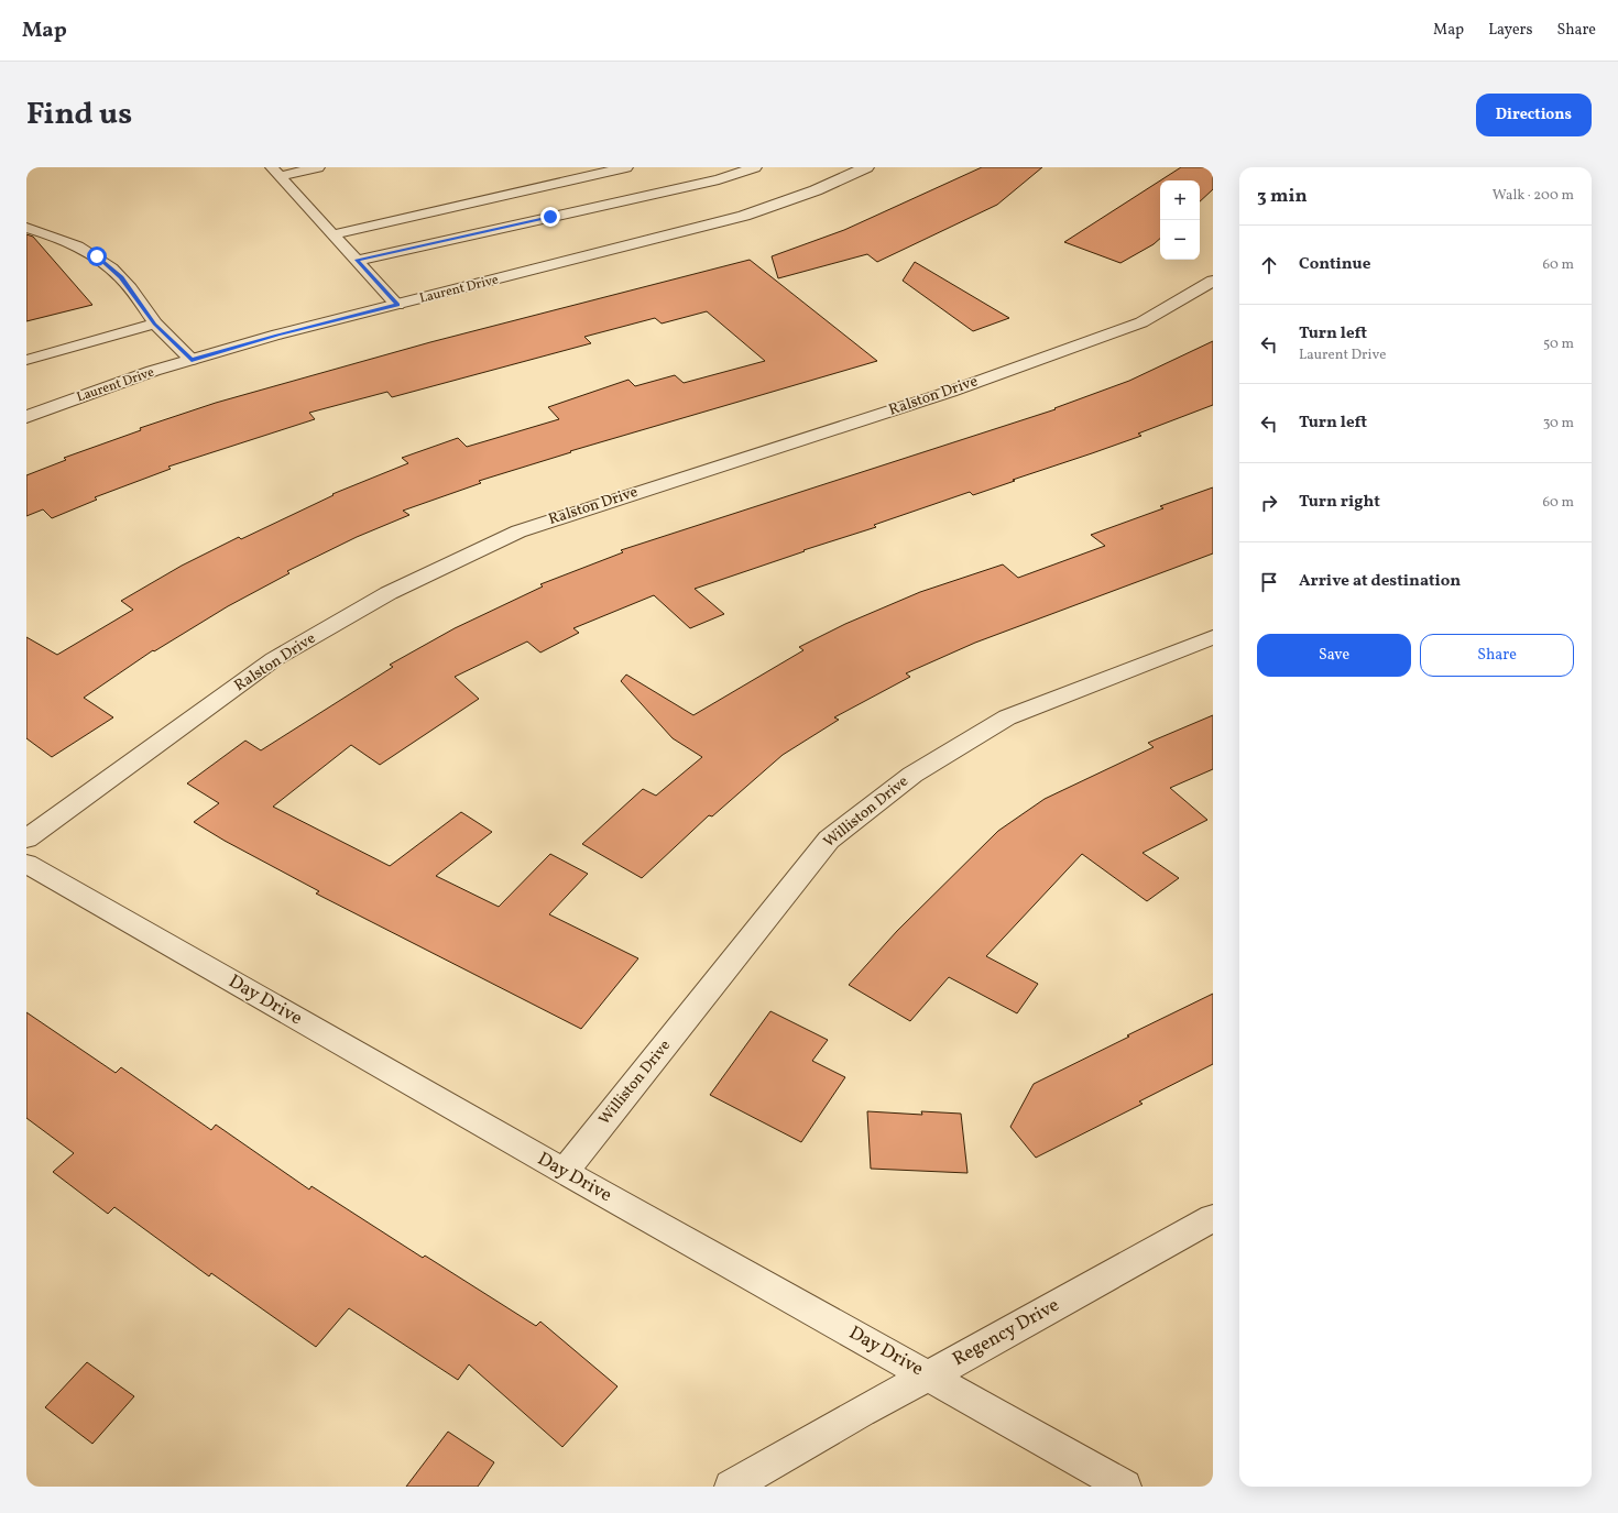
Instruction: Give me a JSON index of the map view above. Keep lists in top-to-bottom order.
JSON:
{
  "streets": {
    "street": [
      "Laurent Drive",
      "Ralston Drive",
      "Williston Drive",
      "Day Drive",
      "Regency Drive"
    ]
  },
  "crossings": [
    ["Williston Drive", "Day Drive"],
    ["Day Drive", "Regency Drive"]
  ],
  "page": {
    "header": "Map",
    "nav": ["Map", "Layers", "Share"],
    "title": "Find us",
    "buttons": [
      "Directions",
      ["Save", "Share"]
    ],
    "heading": ["3 min", "Walk · 200 m"],
    "map_buttons": ["+", "−"],
    "list": [
      ["Continue", "60 m"],
      ["Turn left", "Laurent Drive", "50 m"],
      ["Turn left", "30 m"],
      ["Turn right", "60 m"],
      "Arrive at destination"
    ]
  }
}
